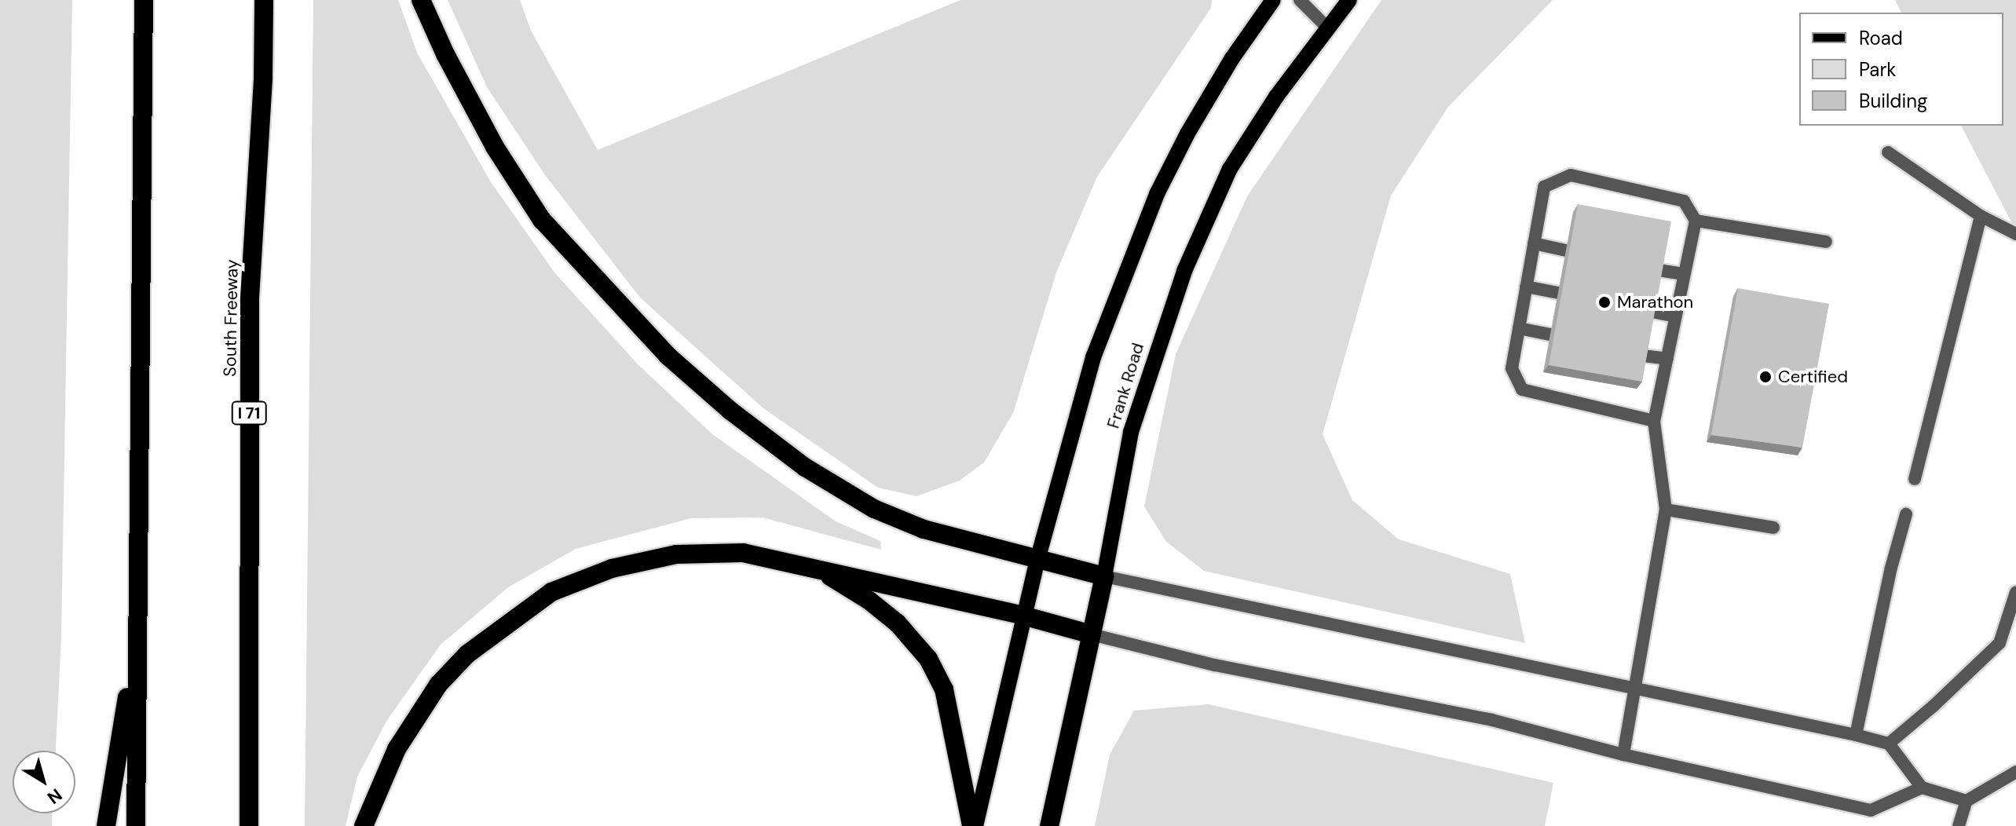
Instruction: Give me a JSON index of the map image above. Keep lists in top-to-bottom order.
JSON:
{
  "streets": {
    "highway": ["South Freeway", "Frank Road", "I 71"]
  },
  "places": ["Marathon", "Certified"],
  "legend": ["Road", "Park", "Building"],
  "north": "bottom right"
}
